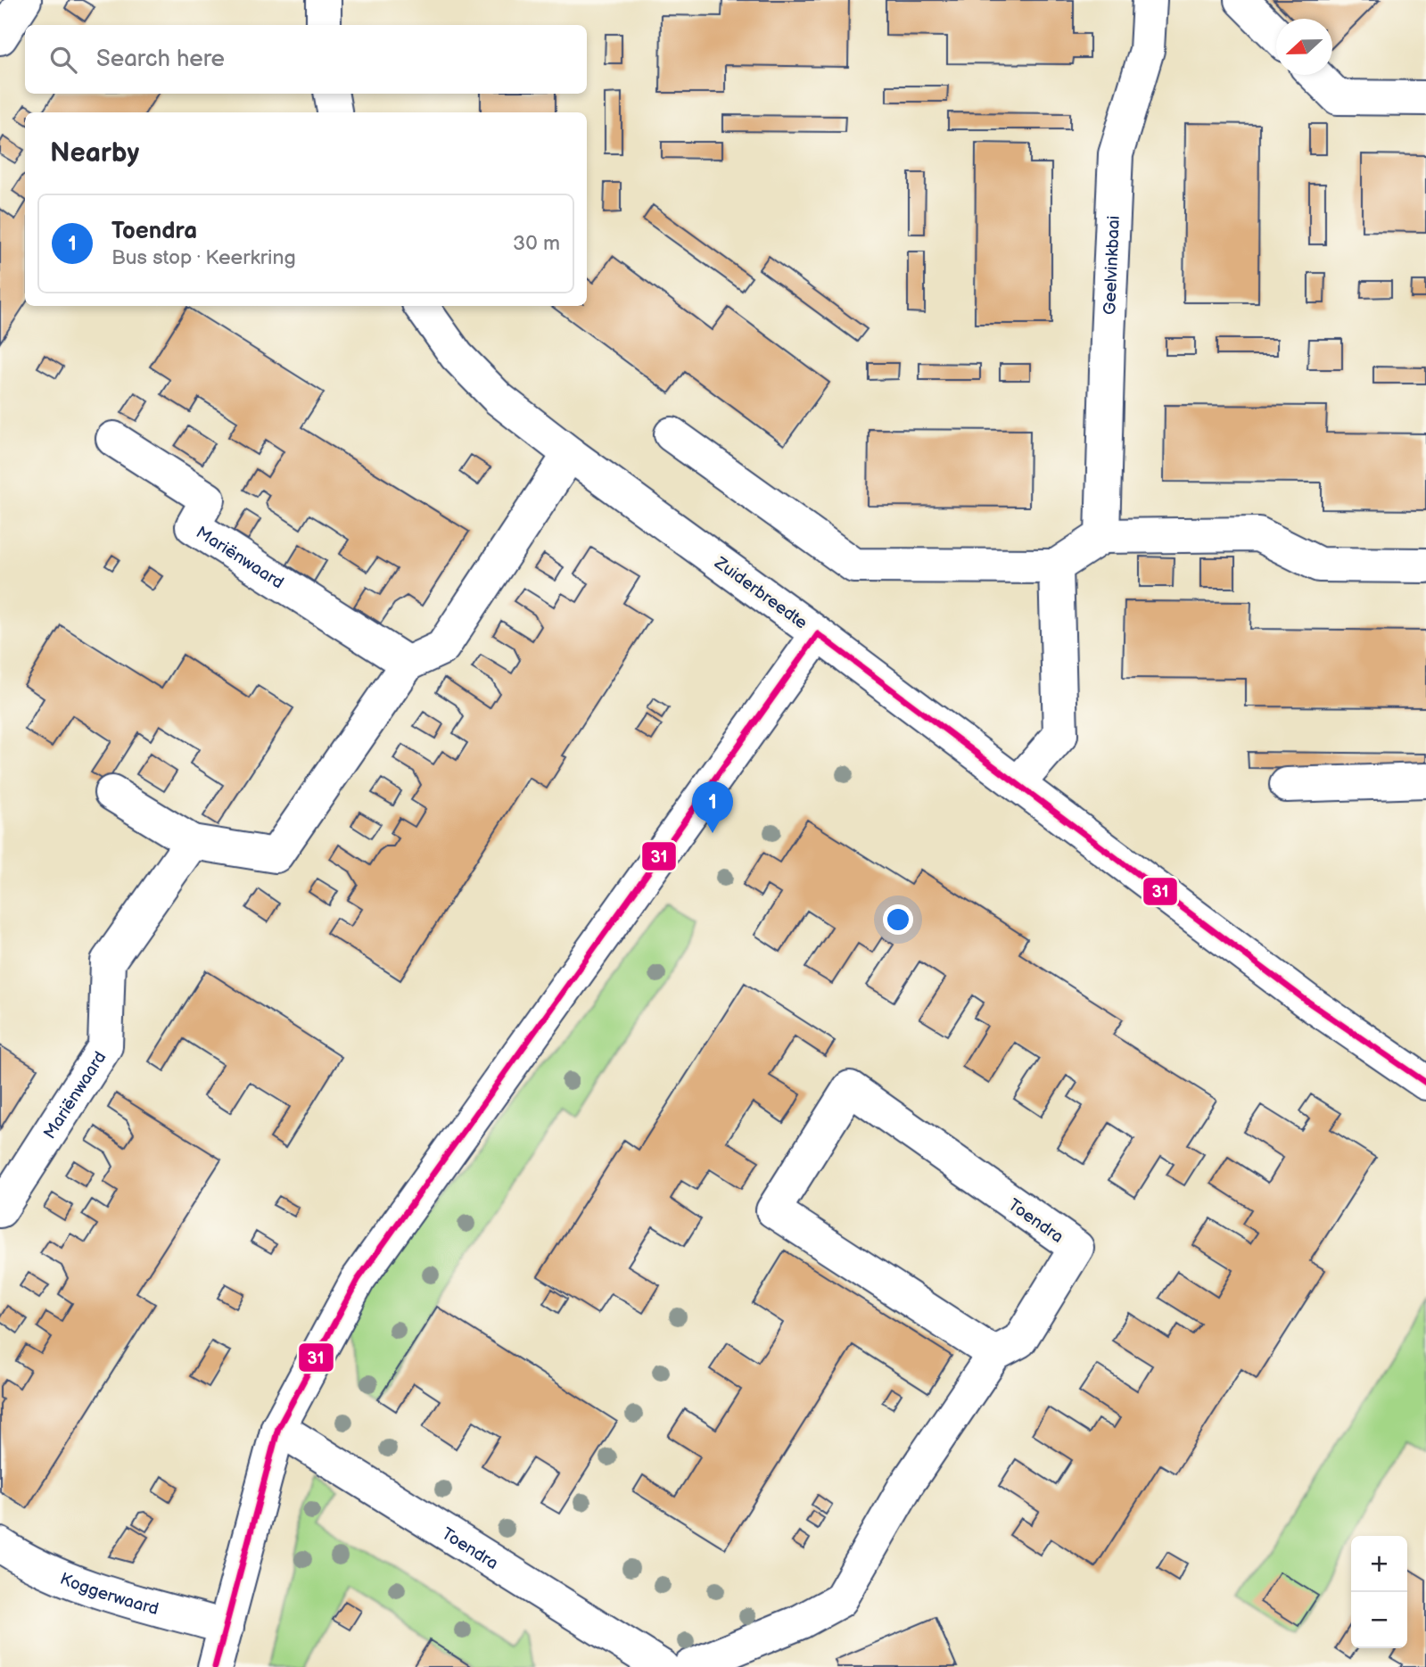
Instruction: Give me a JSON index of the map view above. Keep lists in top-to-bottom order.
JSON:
{
  "streets": {
    "street": [
      "Geelvinkbaai",
      "Mariënwaard",
      "Zuiderbreedte",
      "Toendra",
      "Koggerwaard"
    ]
  },
  "lines": ["transit line 31"],
  "north": "left",
  "page": {
    "search": "Search here",
    "heading": "Nearby",
    "list": [
      {
        "mark": "1",
        "name": "Toendra",
        "note": "Bus stop · Keerkring",
        "value": "30 m"
      }
    ],
    "pins": "1",
    "map_buttons": ["+", "−"]
  }
}
